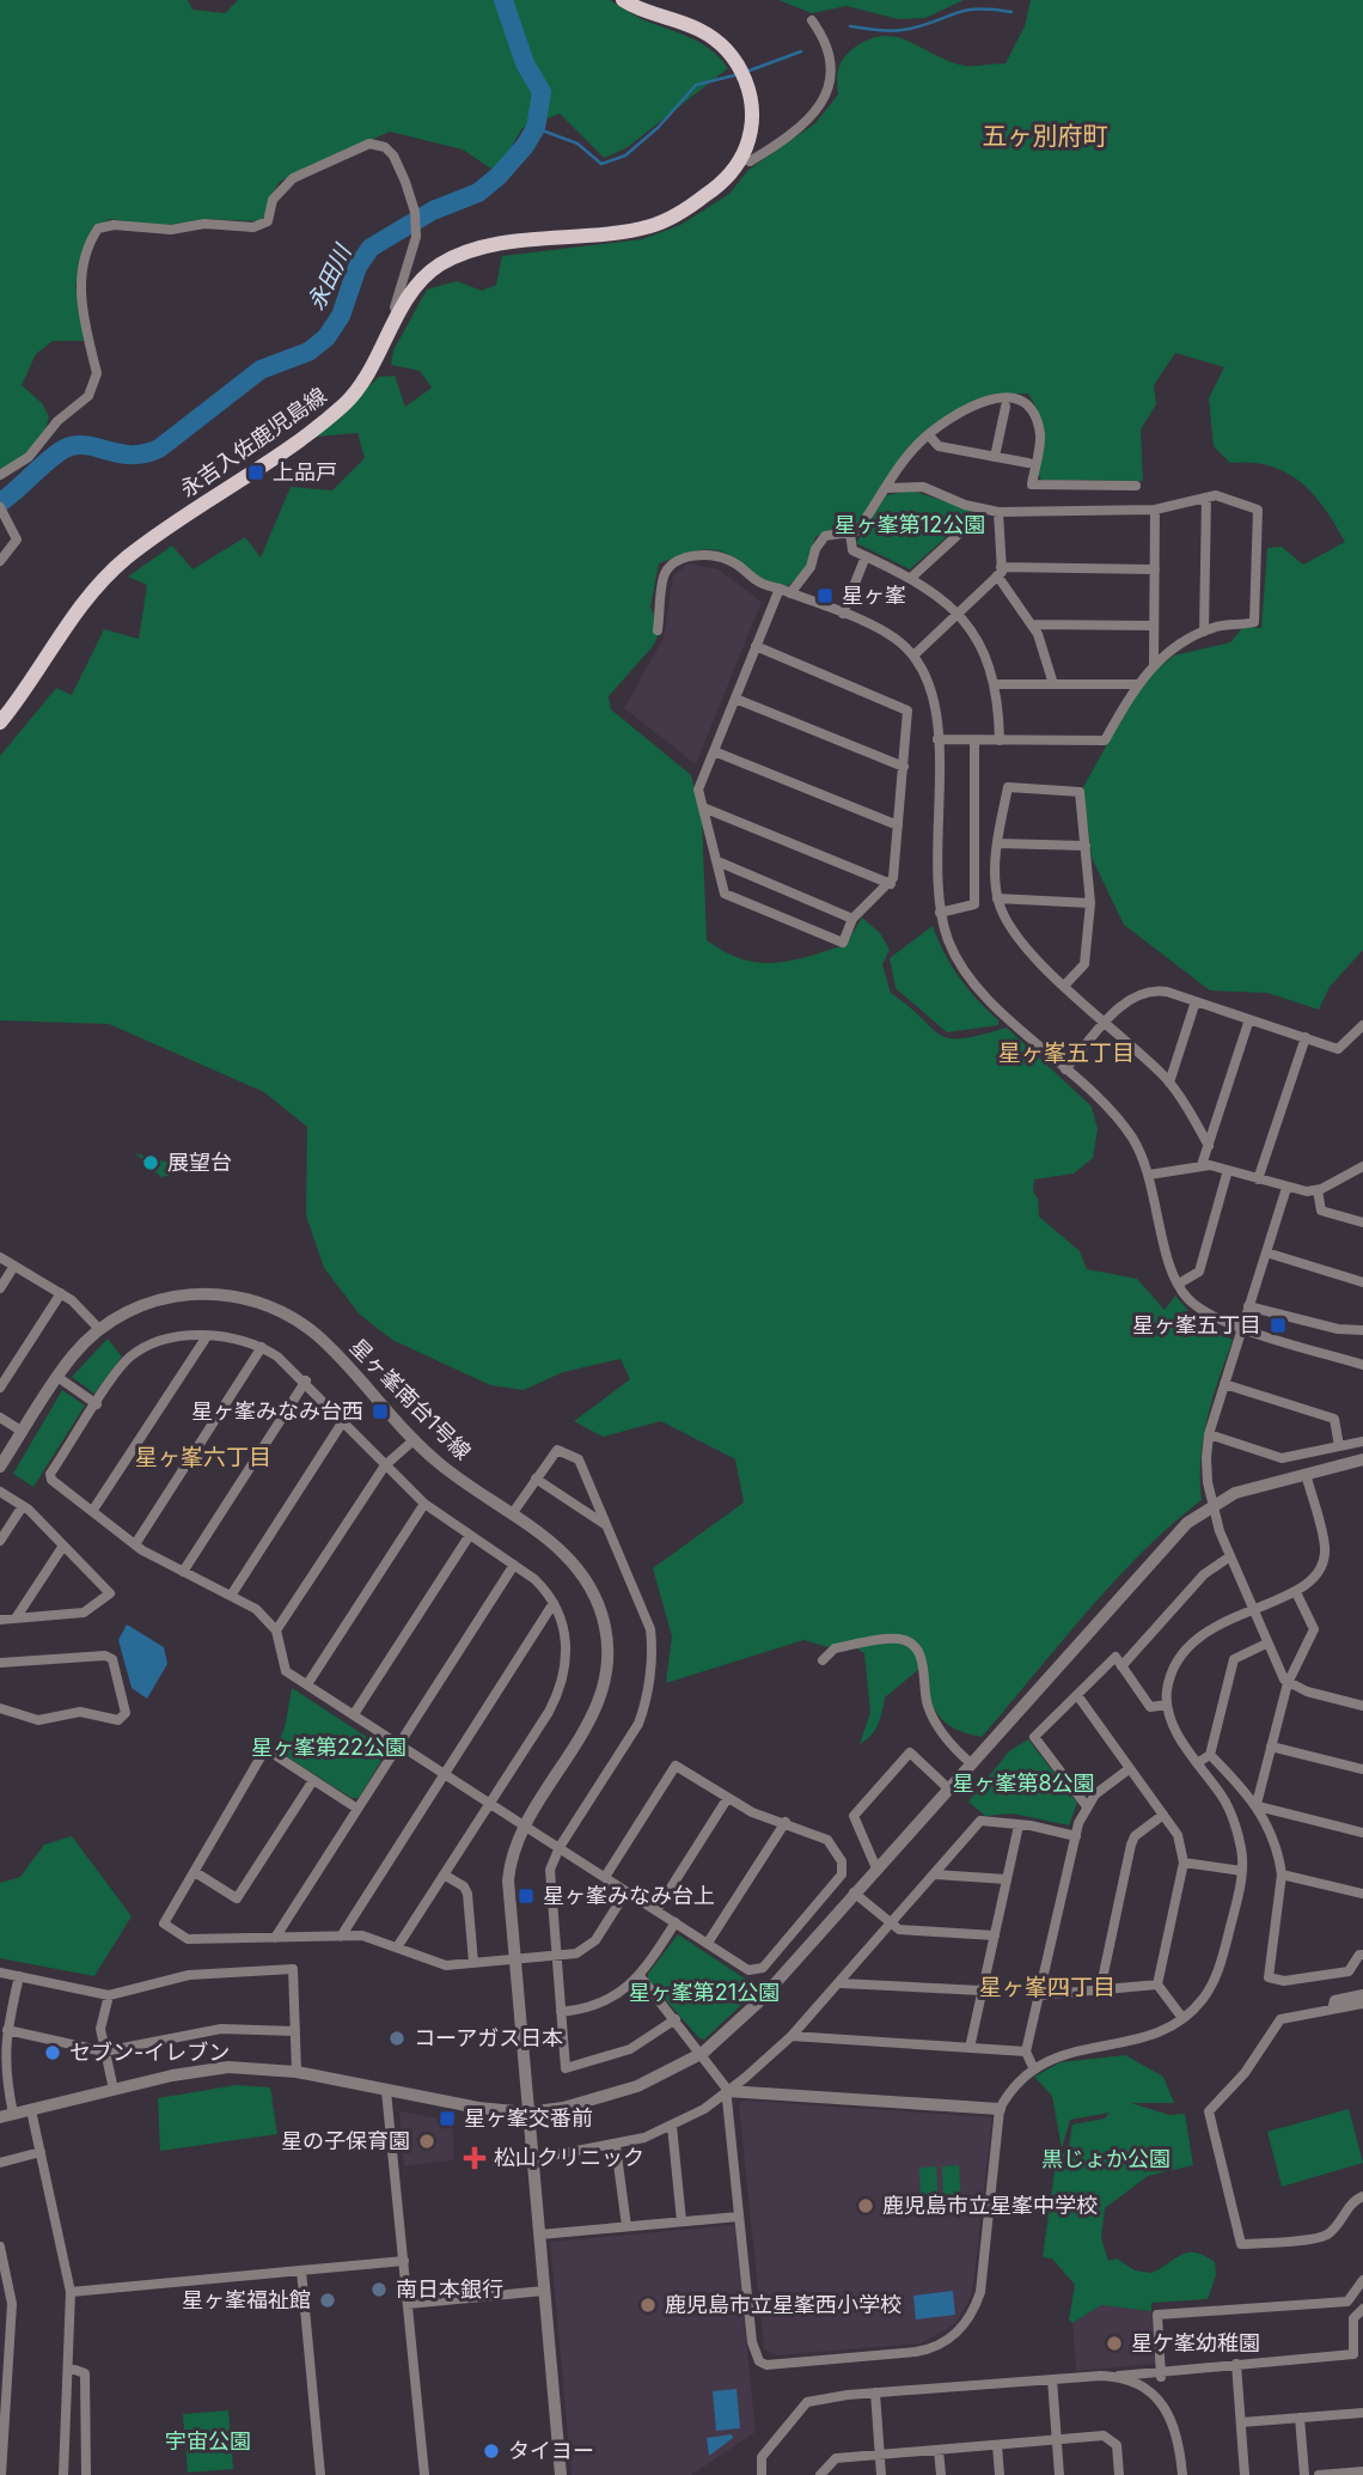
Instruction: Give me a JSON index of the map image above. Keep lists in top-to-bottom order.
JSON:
{
  "streets": {
    "main road": ["永吉入佐鹿児島線"],
    "street": ["星ヶ峯南台1号線"]
  },
  "districts": [
    "五ヶ別府町",
    "星ヶ峯五丁目",
    "星ヶ峯六丁目",
    "星ヶ峯四丁目"
  ],
  "water": ["永田川"],
  "parks": [
    "星ヶ峯第12公園",
    "星ヶ峯第22公園",
    "星ヶ峯第8公園",
    "星ヶ峯第21公園",
    "黒じょか公園",
    "宇宙公園"
  ],
  "places": {
    "transit": [
      "上品戸",
      "星ヶ峯",
      "星ヶ峯五丁目",
      "星ヶ峯みなみ台西",
      "星ヶ峯みなみ台上",
      "星ヶ峯交番前"
    ],
    "other": [
      "展望台",
      "コーアガス日本",
      "セブン-イレブン",
      "星の子保育園",
      "鹿児島市立星峯中学校",
      "南日本銀行",
      "星ヶ峯福祉館",
      "鹿児島市立星峯西小学校",
      "星ケ峯幼稚園",
      "タイヨー"
    ],
    "health": ["松山クリニック"]
  }
}
